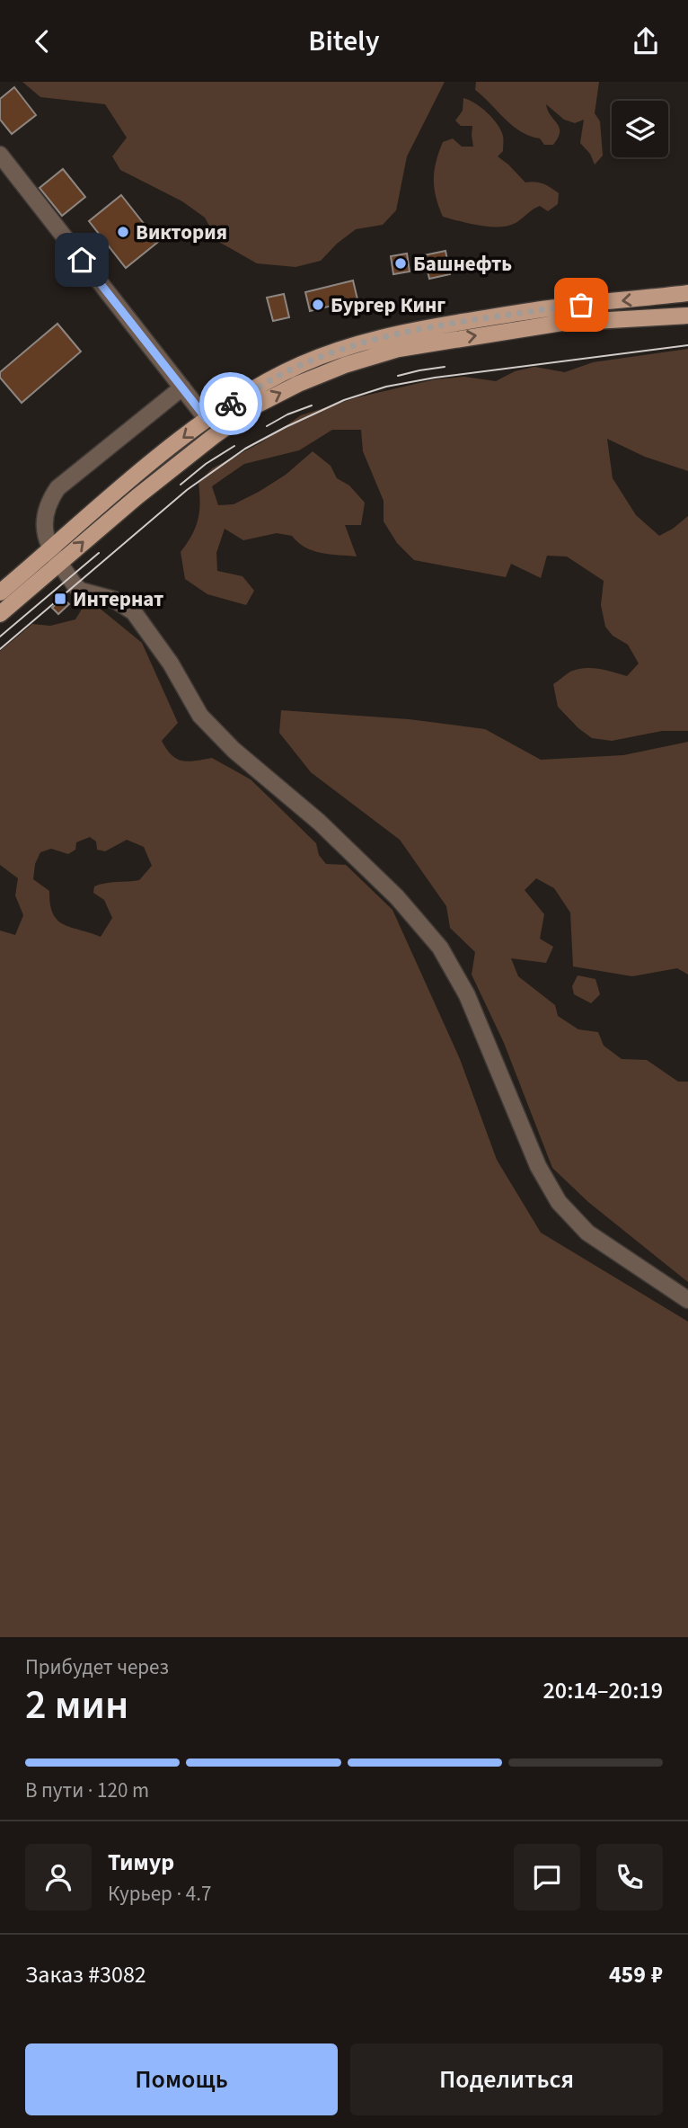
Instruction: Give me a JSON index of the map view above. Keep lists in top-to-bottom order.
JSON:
{
  "places": {
    "other": ["Виктория", "Башнефть", "Бургер Кинг"],
    "transit": ["Интернат"]
  },
  "page": {
    "header": "Bitely",
    "heading": ["2 мин", "Прибудет через", "20:14–20:19"],
    "panel": [
      "Тимур",
      "Курьер · 4.7",
      "Заказ #3082",
      "459 ₽"
    ],
    "bar": "В пути · 120 m",
    "buttons": ["Помощь", "Поделиться"]
  }
}
